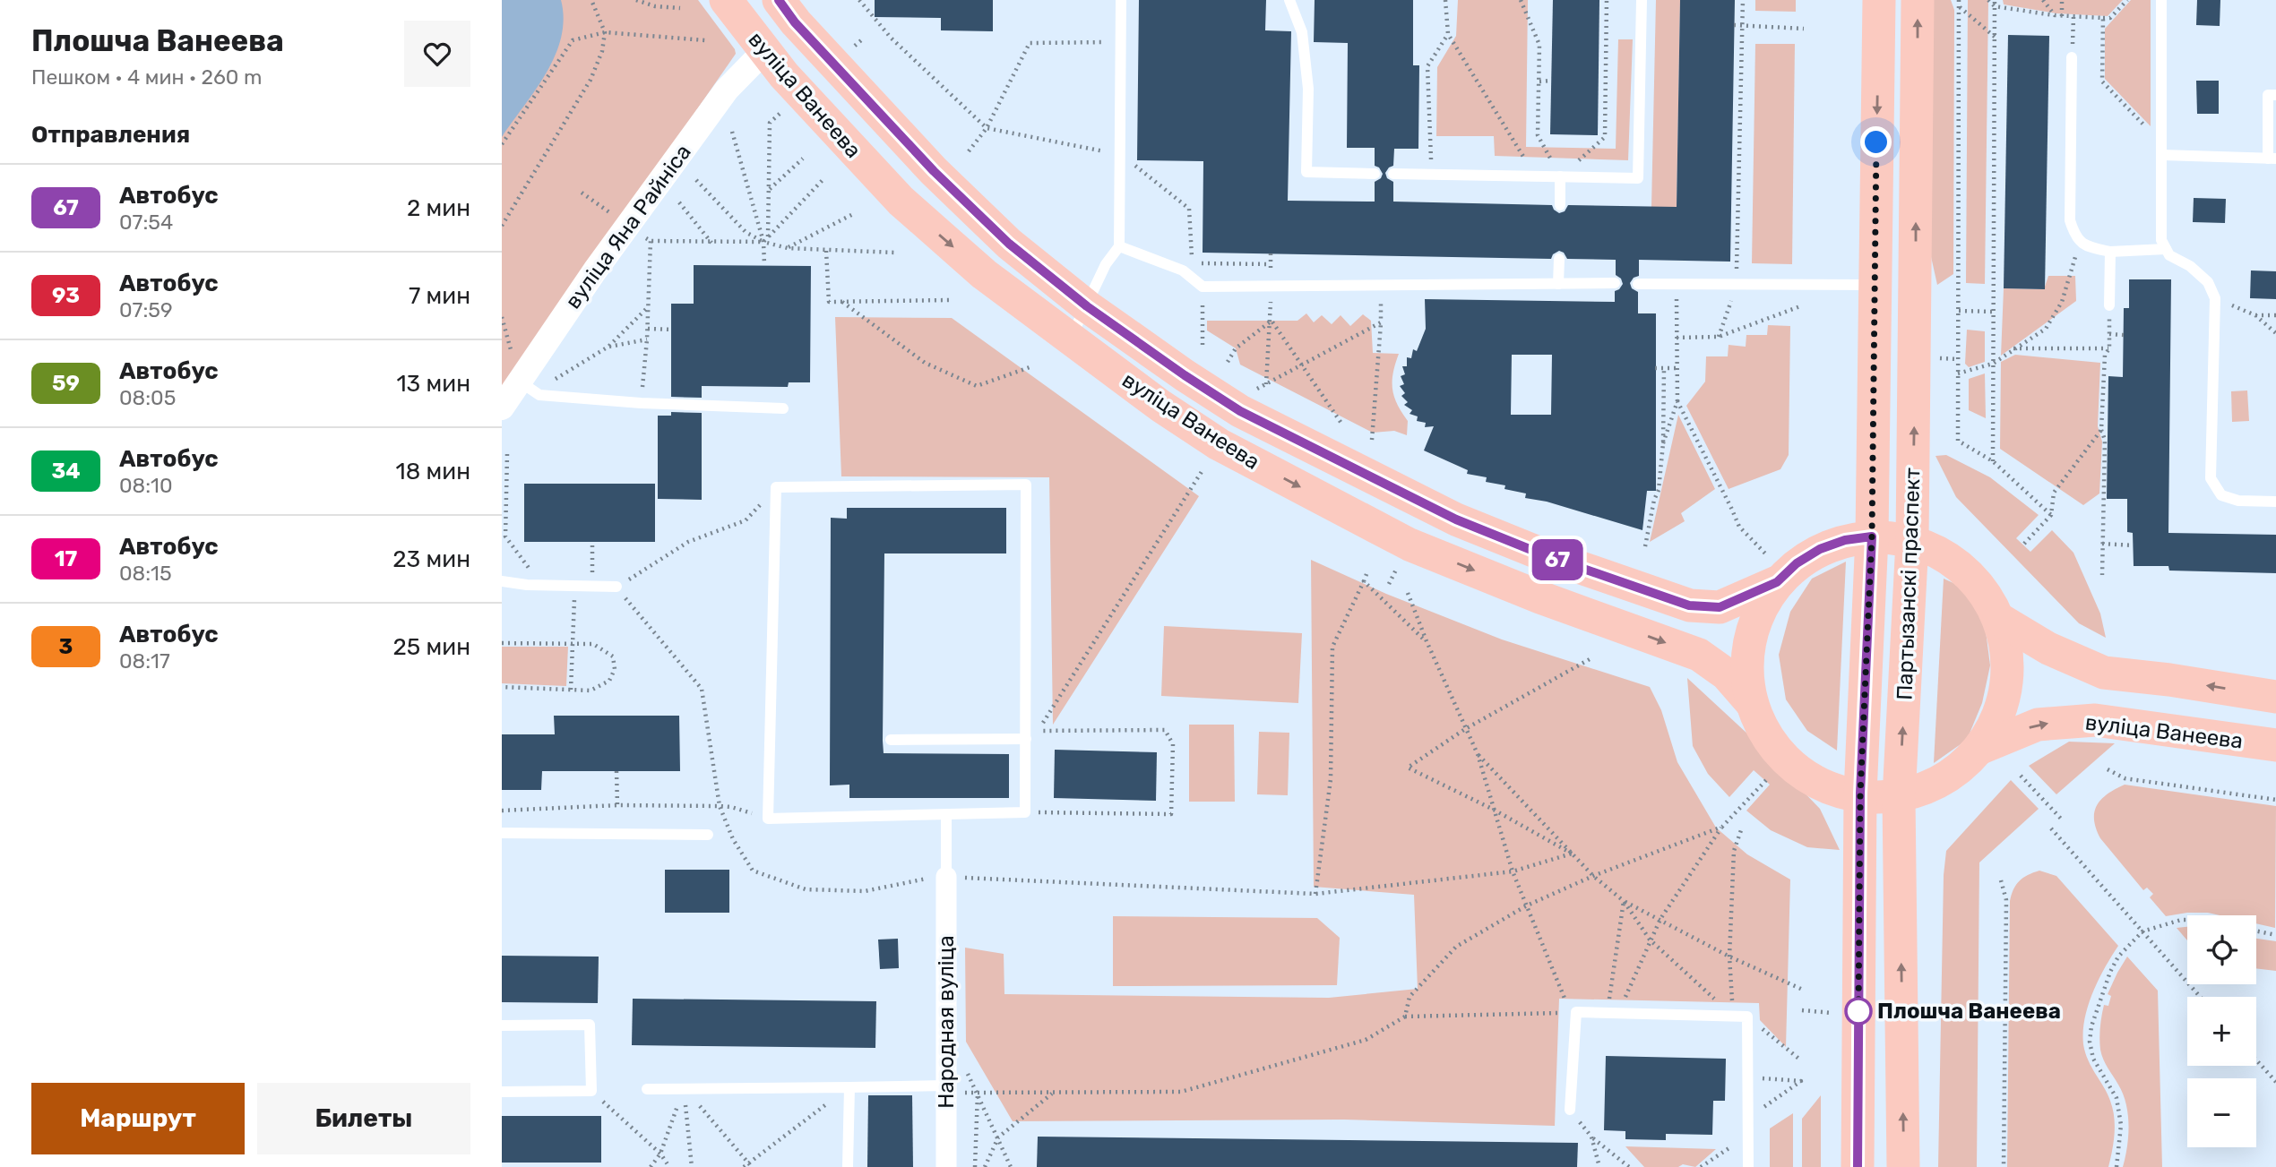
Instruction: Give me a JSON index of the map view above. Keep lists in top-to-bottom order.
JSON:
{
  "streets": {
    "main road": ["вуліца Ванеева", "Партызанскі праспект"],
    "street": ["вуліца Яна Райніса", "Народная вуліца"]
  },
  "crossings": [
    ["вуліца Ванеева", "вуліца Яна Райніса"]
  ],
  "places": ["Плошча Ванеева"],
  "lines": ["bus line 67"],
  "page": {
    "heading": [
      ["Плошча Ванеева", "Пешком · 4 мин · 260 m"],
      "Отправления"
    ],
    "on_map": "67",
    "list": [
      {
        "mark": "67",
        "name": "Автобус",
        "note": "07:54",
        "value": "2 мин"
      },
      {
        "mark": "93",
        "name": "Автобус",
        "note": "07:59",
        "value": "7 мин"
      },
      {
        "mark": "59",
        "name": "Автобус",
        "note": "08:05",
        "value": "13 мин"
      },
      {
        "mark": "34",
        "name": "Автобус",
        "note": "08:10",
        "value": "18 мин"
      },
      {
        "mark": "17",
        "name": "Автобус",
        "note": "08:15",
        "value": "23 мин"
      },
      {
        "mark": "3",
        "name": "Автобус",
        "note": "08:17",
        "value": "25 мин"
      }
    ],
    "map_buttons": ["+", "−"],
    "buttons": ["Маршрут", "Билеты"]
  }
}
